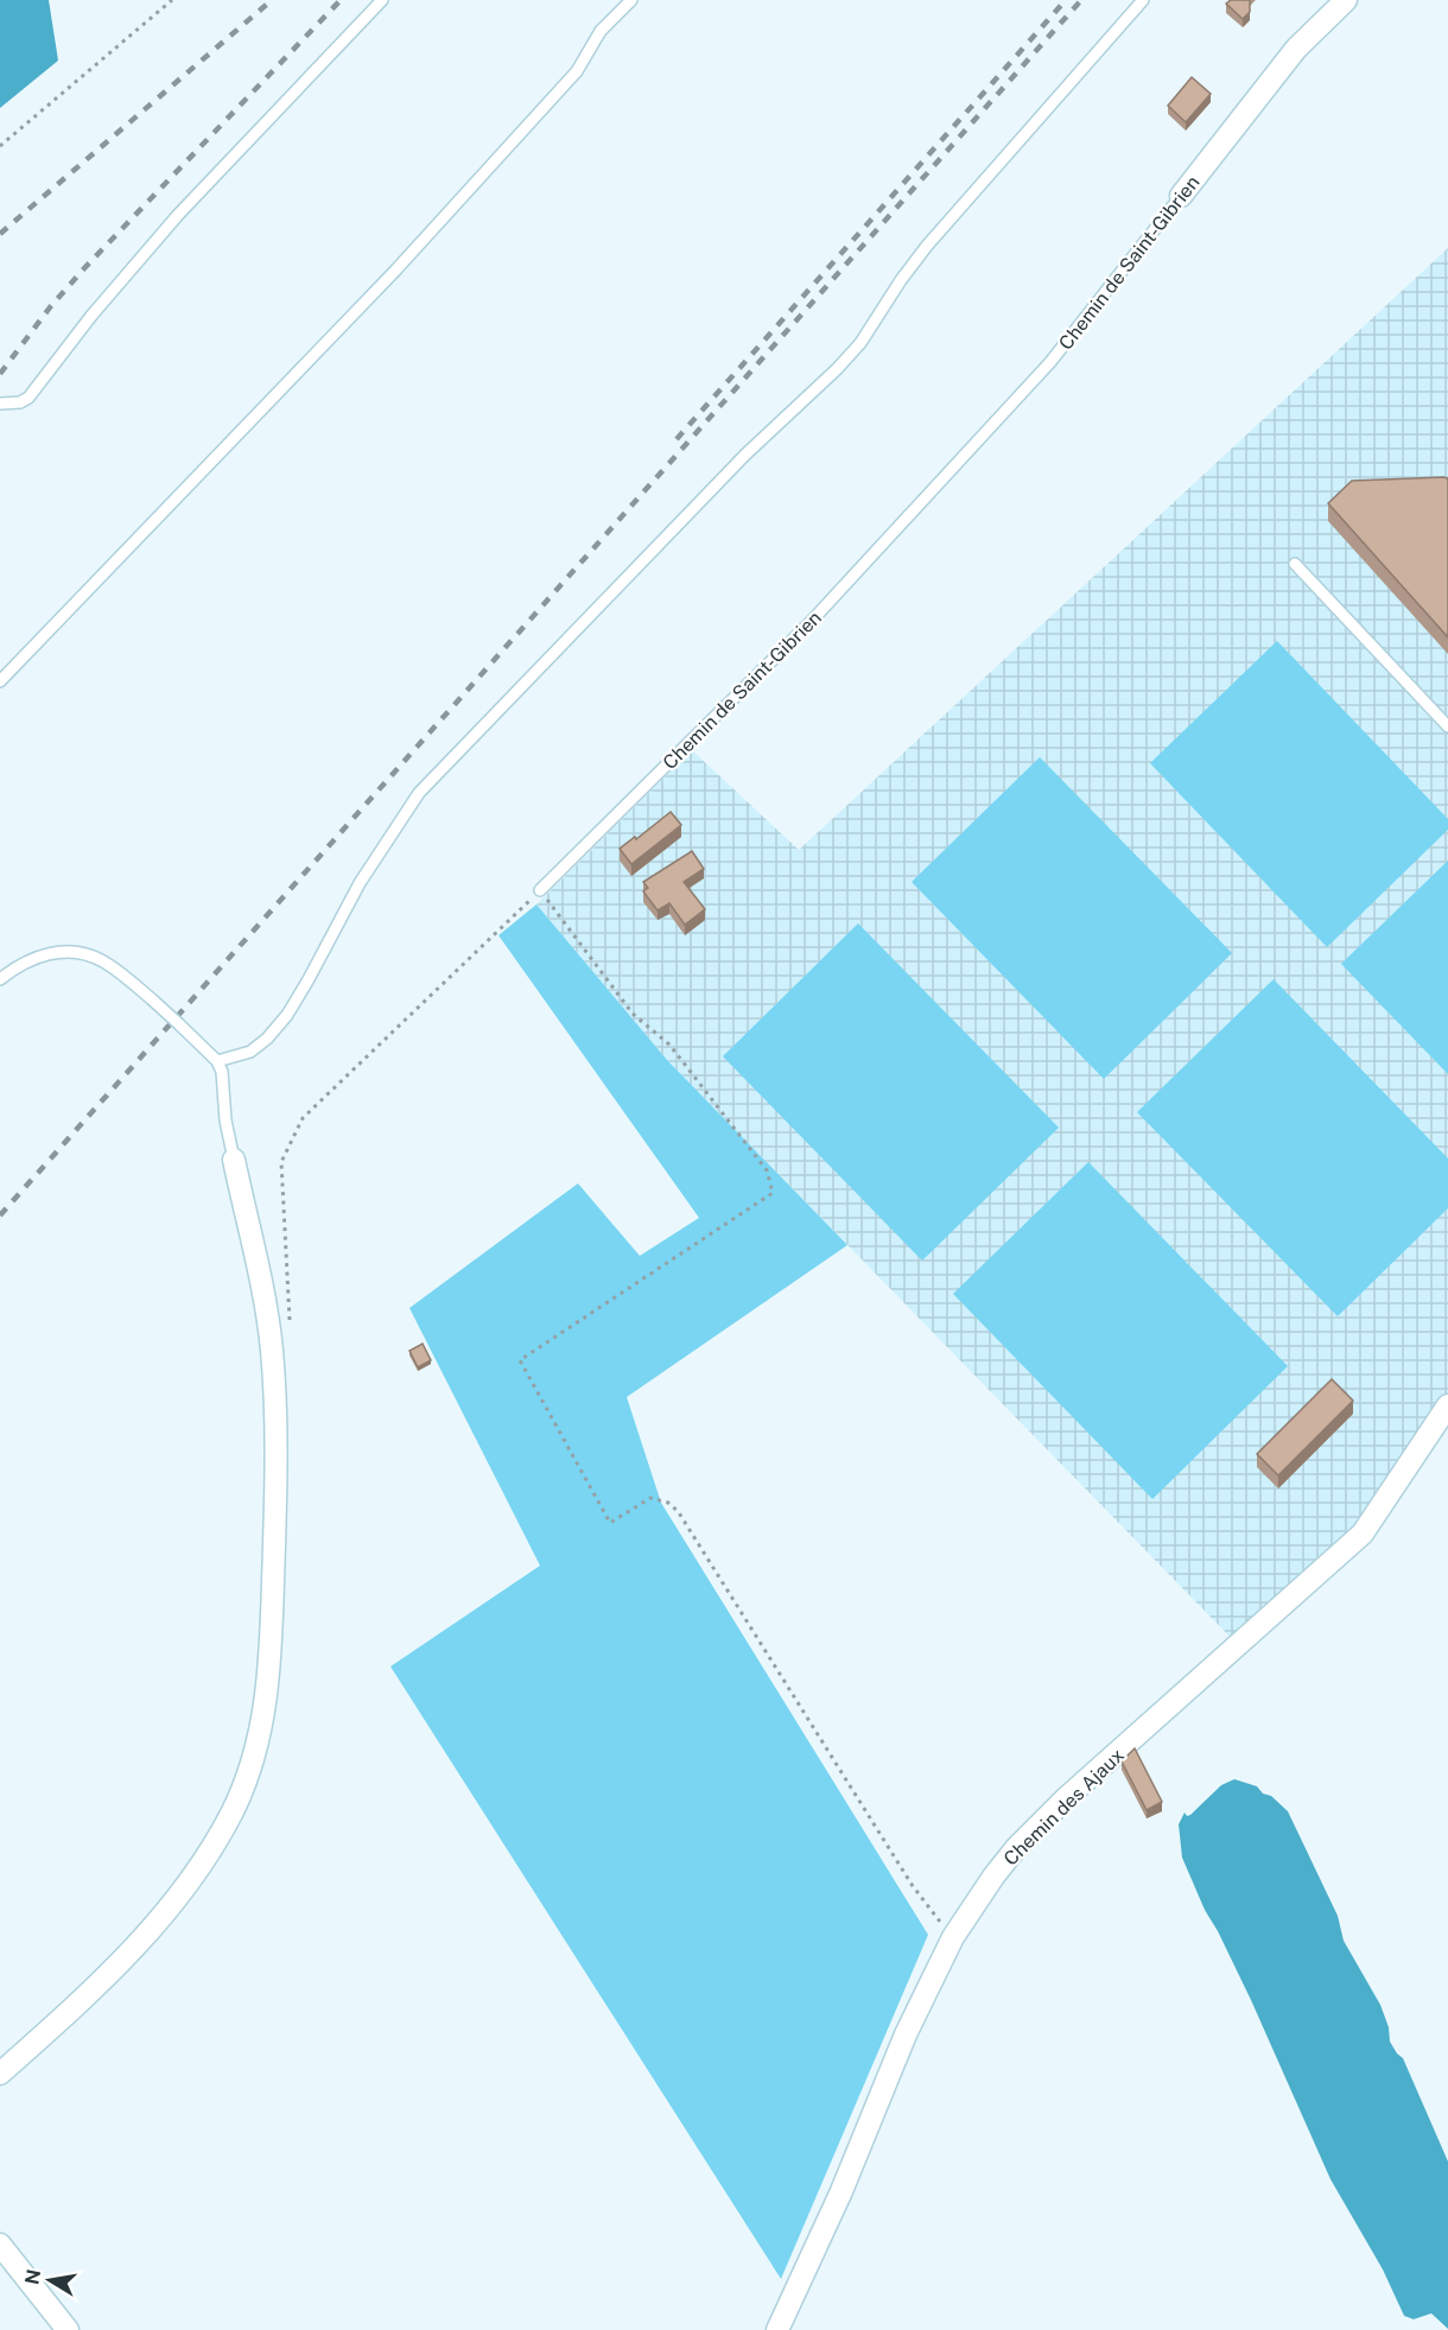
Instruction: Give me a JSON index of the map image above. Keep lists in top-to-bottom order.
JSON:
{
  "streets": {
    "street": ["Chemin de Saint-Gibrien", "Chemin des Ajaux"]
  },
  "north": "left"
}
